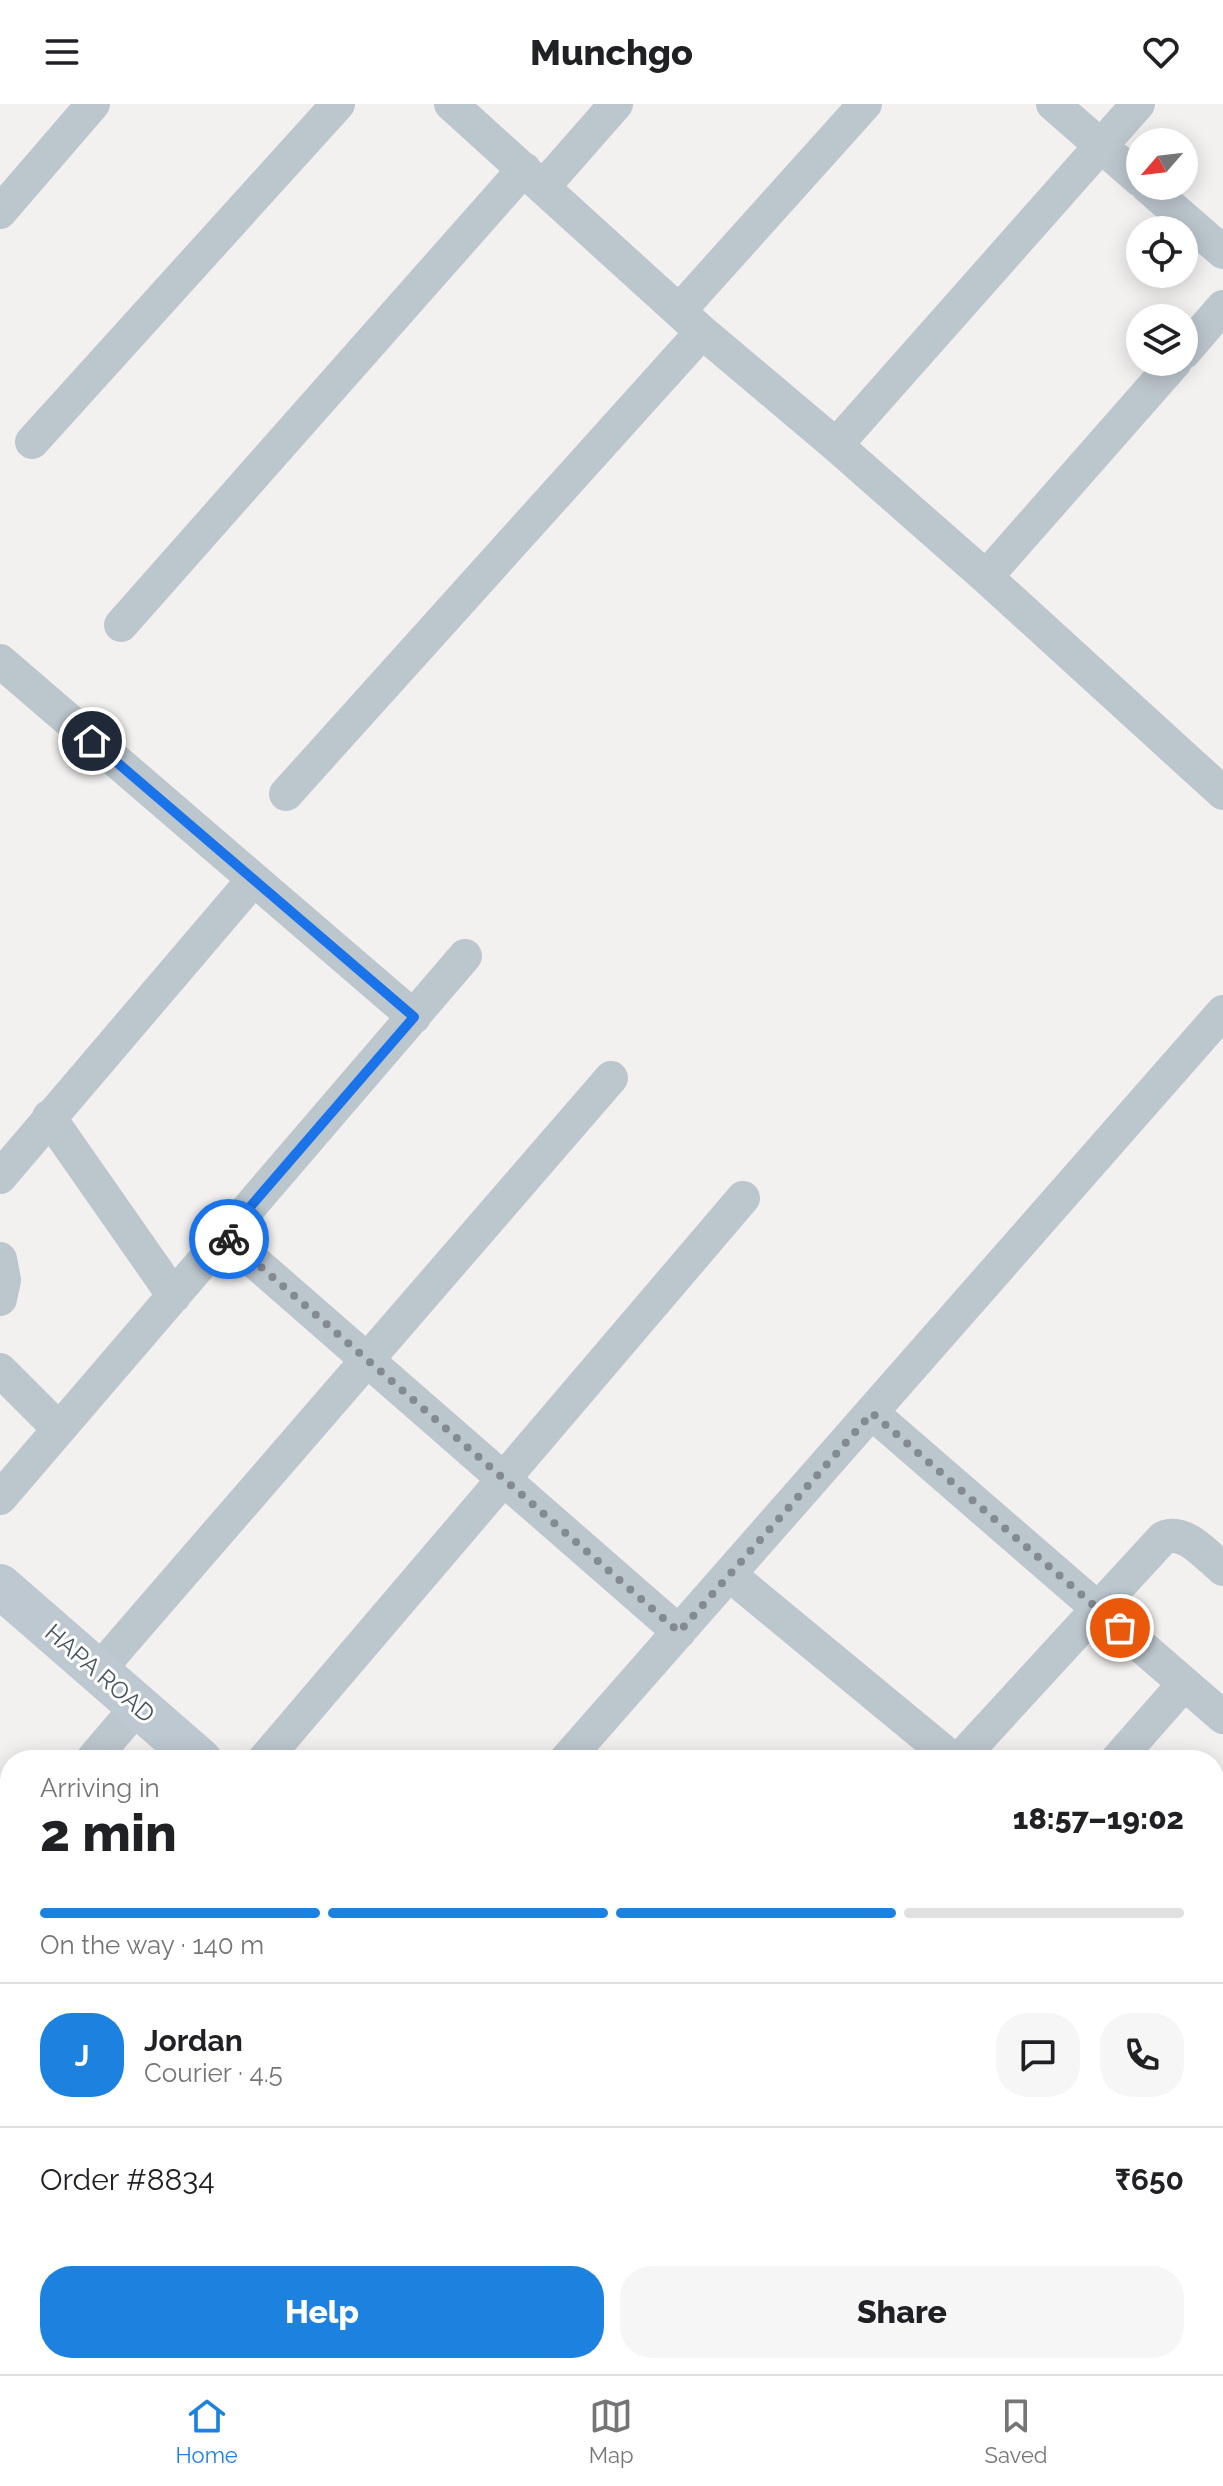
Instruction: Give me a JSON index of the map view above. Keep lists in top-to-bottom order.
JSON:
{
  "streets": {
    "street": ["HAPA ROAD"]
  },
  "north": "bottom left",
  "page": {
    "header": "Munchgo",
    "heading": ["2 min", "Arriving in", "18:57–19:02"],
    "panel": [
      "Jordan",
      "Courier · 4.5",
      "Order #8834",
      "₹650"
    ],
    "bar": "On the way · 140 m",
    "round": "J",
    "buttons": ["Help", "Share"],
    "tabs": ["Home", "Map", "Saved"]
  }
}
